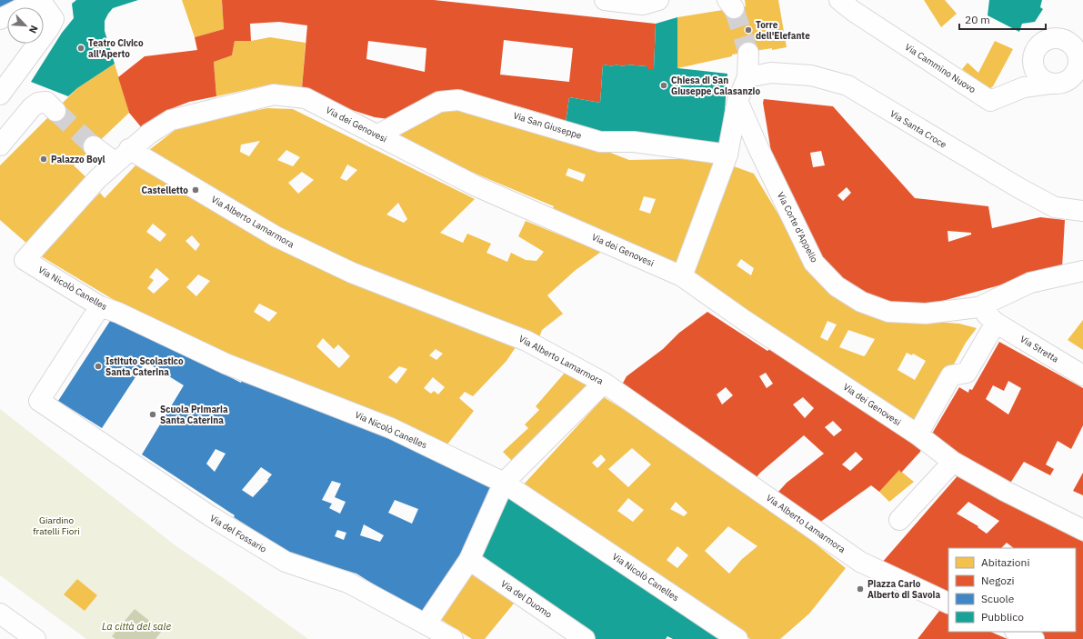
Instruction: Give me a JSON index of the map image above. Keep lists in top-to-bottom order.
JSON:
{
  "streets": {
    "street": [
      "Via Cammino Nuovo",
      "Via dei Genovesi",
      "Via San Giuseppe",
      "Via Santa Croce",
      "Via Alberto Lamarmora",
      "Via Corte d'Appello",
      "Via Nicolò Canelles",
      "Via Stretta",
      "Via del Fossario",
      "Via del Duomo"
    ]
  },
  "crossings": [
    ["Via dei Genovesi", "Via San Giuseppe"],
    ["Via dei Genovesi", "Via Alberto Lamarmora"],
    ["Via dei Genovesi", "Via Nicolò Canelles"],
    ["Via Nicolò Canelles", "Via del Fossario"]
  ],
  "water": ["La città del sale"],
  "parks": ["Giardino fratelli Fiori"],
  "places": [
    "Torre dell'Elefante",
    "Teatro Civico all'Aperto",
    "Chiesa di San Giuseppe Calasanzio",
    "Palazzo Boyl",
    "Castelletto",
    "Istituto Scolastico Santa Caterina",
    "Scuola Primaria Santa Caterina",
    "Piazza Carlo Alberto di Savoia"
  ],
  "legend": [
    "Abitazioni",
    "Negozi",
    "Scuole",
    "Pubblico"
  ],
  "scale_bar": "20 m",
  "north": "bottom right"
}
